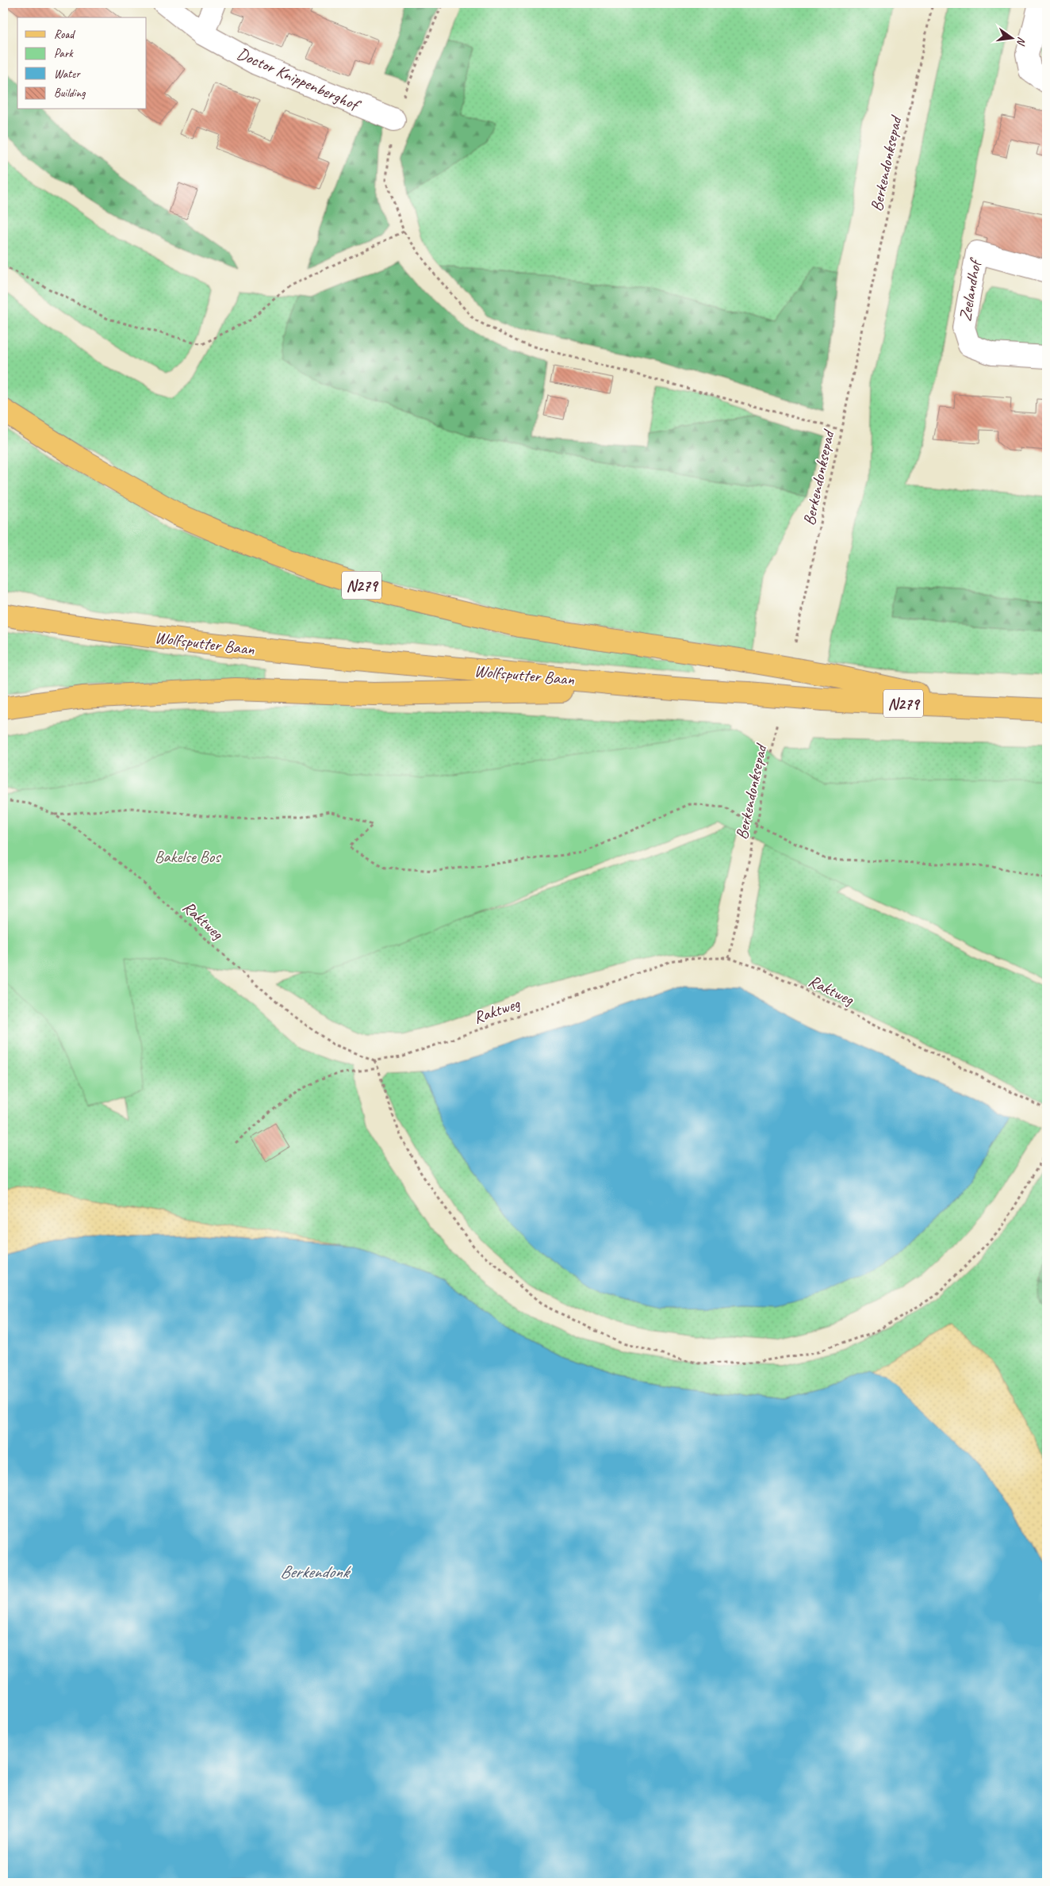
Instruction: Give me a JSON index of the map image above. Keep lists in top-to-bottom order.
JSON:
{
  "streets": {
    "main road": ["N279", "Wolfsputter Baan"],
    "street": ["Doctor Knippenberghof", "Zeelandhof"],
    "path": ["Berkendonksepad", "Raktweg"]
  },
  "crossings": [
    ["Berkendonksepad", "Raktweg"],
    ["N279", "Wolfsputter Baan"]
  ],
  "water": ["Berkendonk"],
  "parks": ["Bakelse Bos"],
  "legend": [
    "Road",
    "Park",
    "Water",
    "Building"
  ],
  "north": "right"
}
